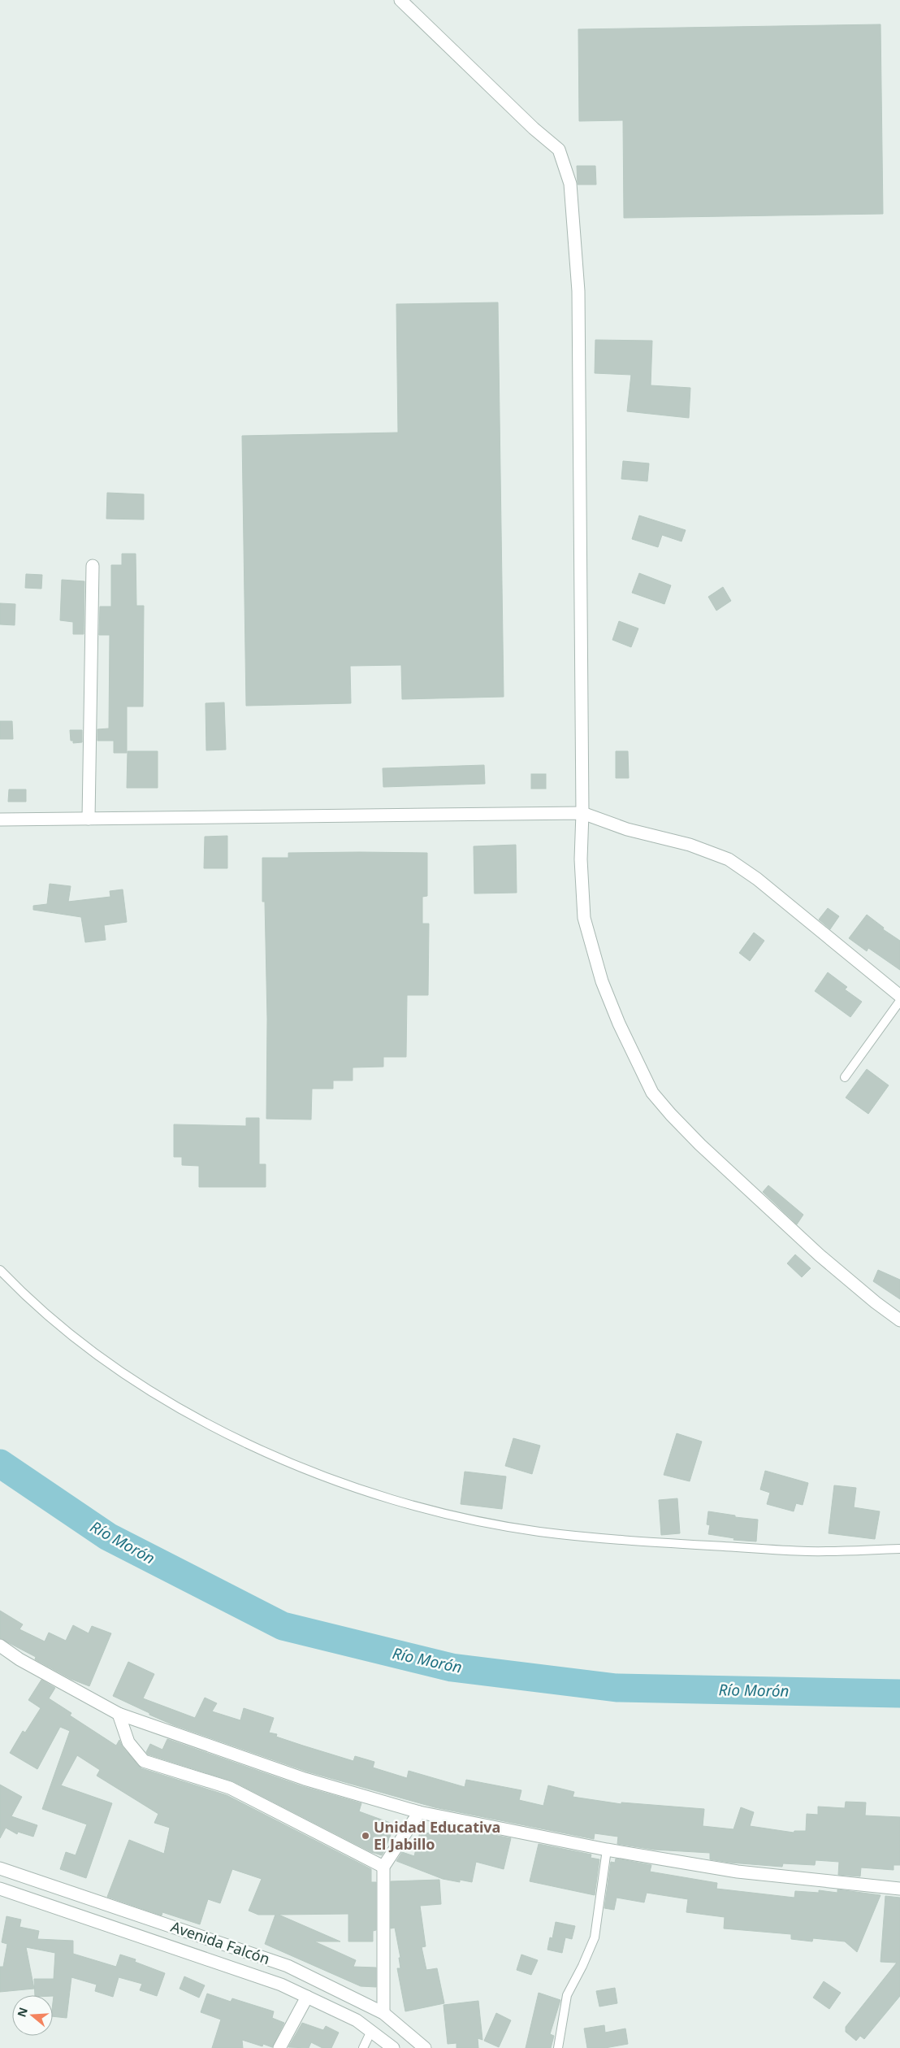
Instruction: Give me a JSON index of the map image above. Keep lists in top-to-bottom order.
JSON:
{
  "streets": {
    "street": ["Avenida Falcón"]
  },
  "water": ["Río Morón"],
  "places": ["Unidad Educativa El Jabillo"],
  "north": "left"
}
